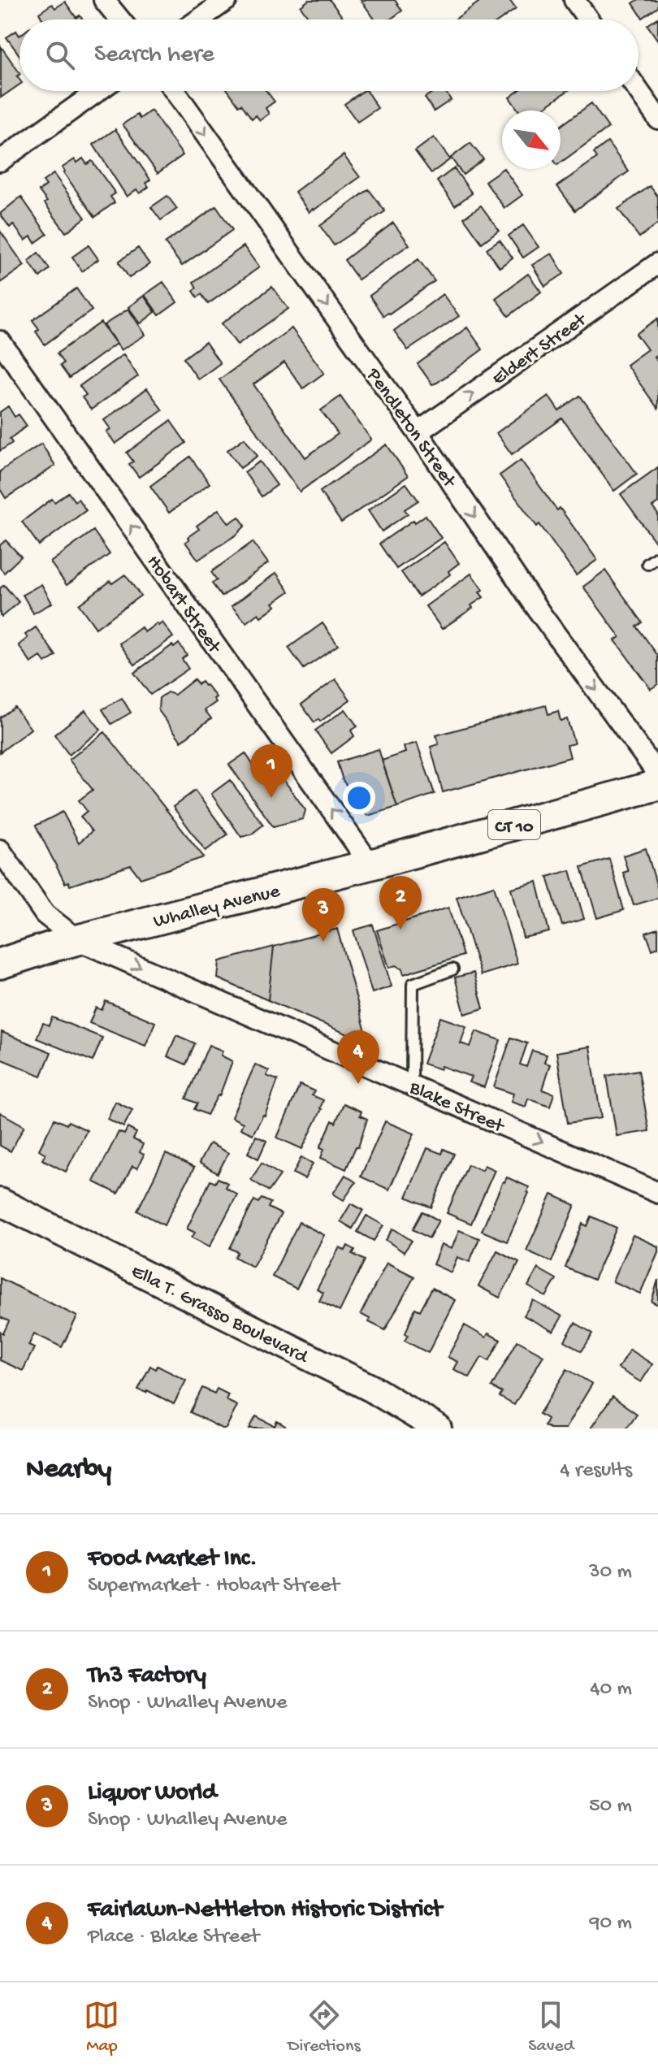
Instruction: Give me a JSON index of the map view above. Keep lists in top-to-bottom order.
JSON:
{
  "streets": {
    "main road": ["CT 10", "Whalley Avenue", "Ella T. Grasso Boulevard"],
    "street": [
      "Eldert Street",
      "Pendleton Street",
      "Hobart Street",
      "Blake Street"
    ]
  },
  "crossings": [
    ["Eldert Street", "Pendleton Street"],
    ["Hobart Street", "Whalley Avenue"],
    ["Whalley Avenue", "Blake Street"]
  ],
  "one_way": [
    "Eldert Street",
    "Pendleton Street",
    "Hobart Street",
    "Blake Street"
  ],
  "north": "bottom right",
  "page": {
    "search": "Search here",
    "pins": [
      "1",
      "2",
      "3",
      "4"
    ],
    "heading": ["Nearby", "4 results"],
    "list": [
      {
        "mark": "1",
        "name": "Food Market Inc.",
        "note": "Supermarket · Hobart Street",
        "value": "30 m"
      },
      {
        "mark": "2",
        "name": "Th3 Factory",
        "note": "Shop · Whalley Avenue",
        "value": "40 m"
      },
      {
        "mark": "3",
        "name": "Liquor World",
        "note": "Shop · Whalley Avenue",
        "value": "50 m"
      },
      {
        "mark": "4",
        "name": "Fairlawn-Nettleton Historic District",
        "note": "Place · Blake Street",
        "value": "90 m"
      }
    ],
    "nav": ["Map", "Directions", "Saved"]
  }
}
